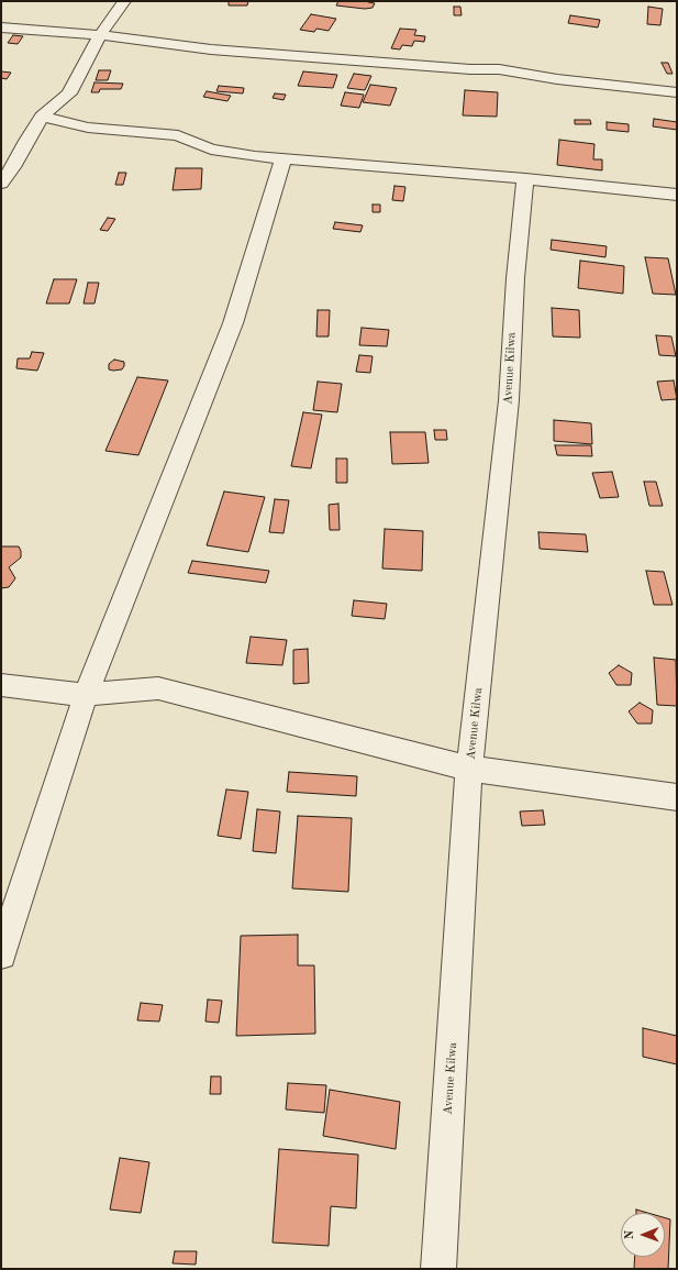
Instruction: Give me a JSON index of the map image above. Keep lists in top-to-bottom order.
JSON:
{
  "streets": {
    "street": ["Avenue Kilwa"]
  },
  "north": "left"
}
